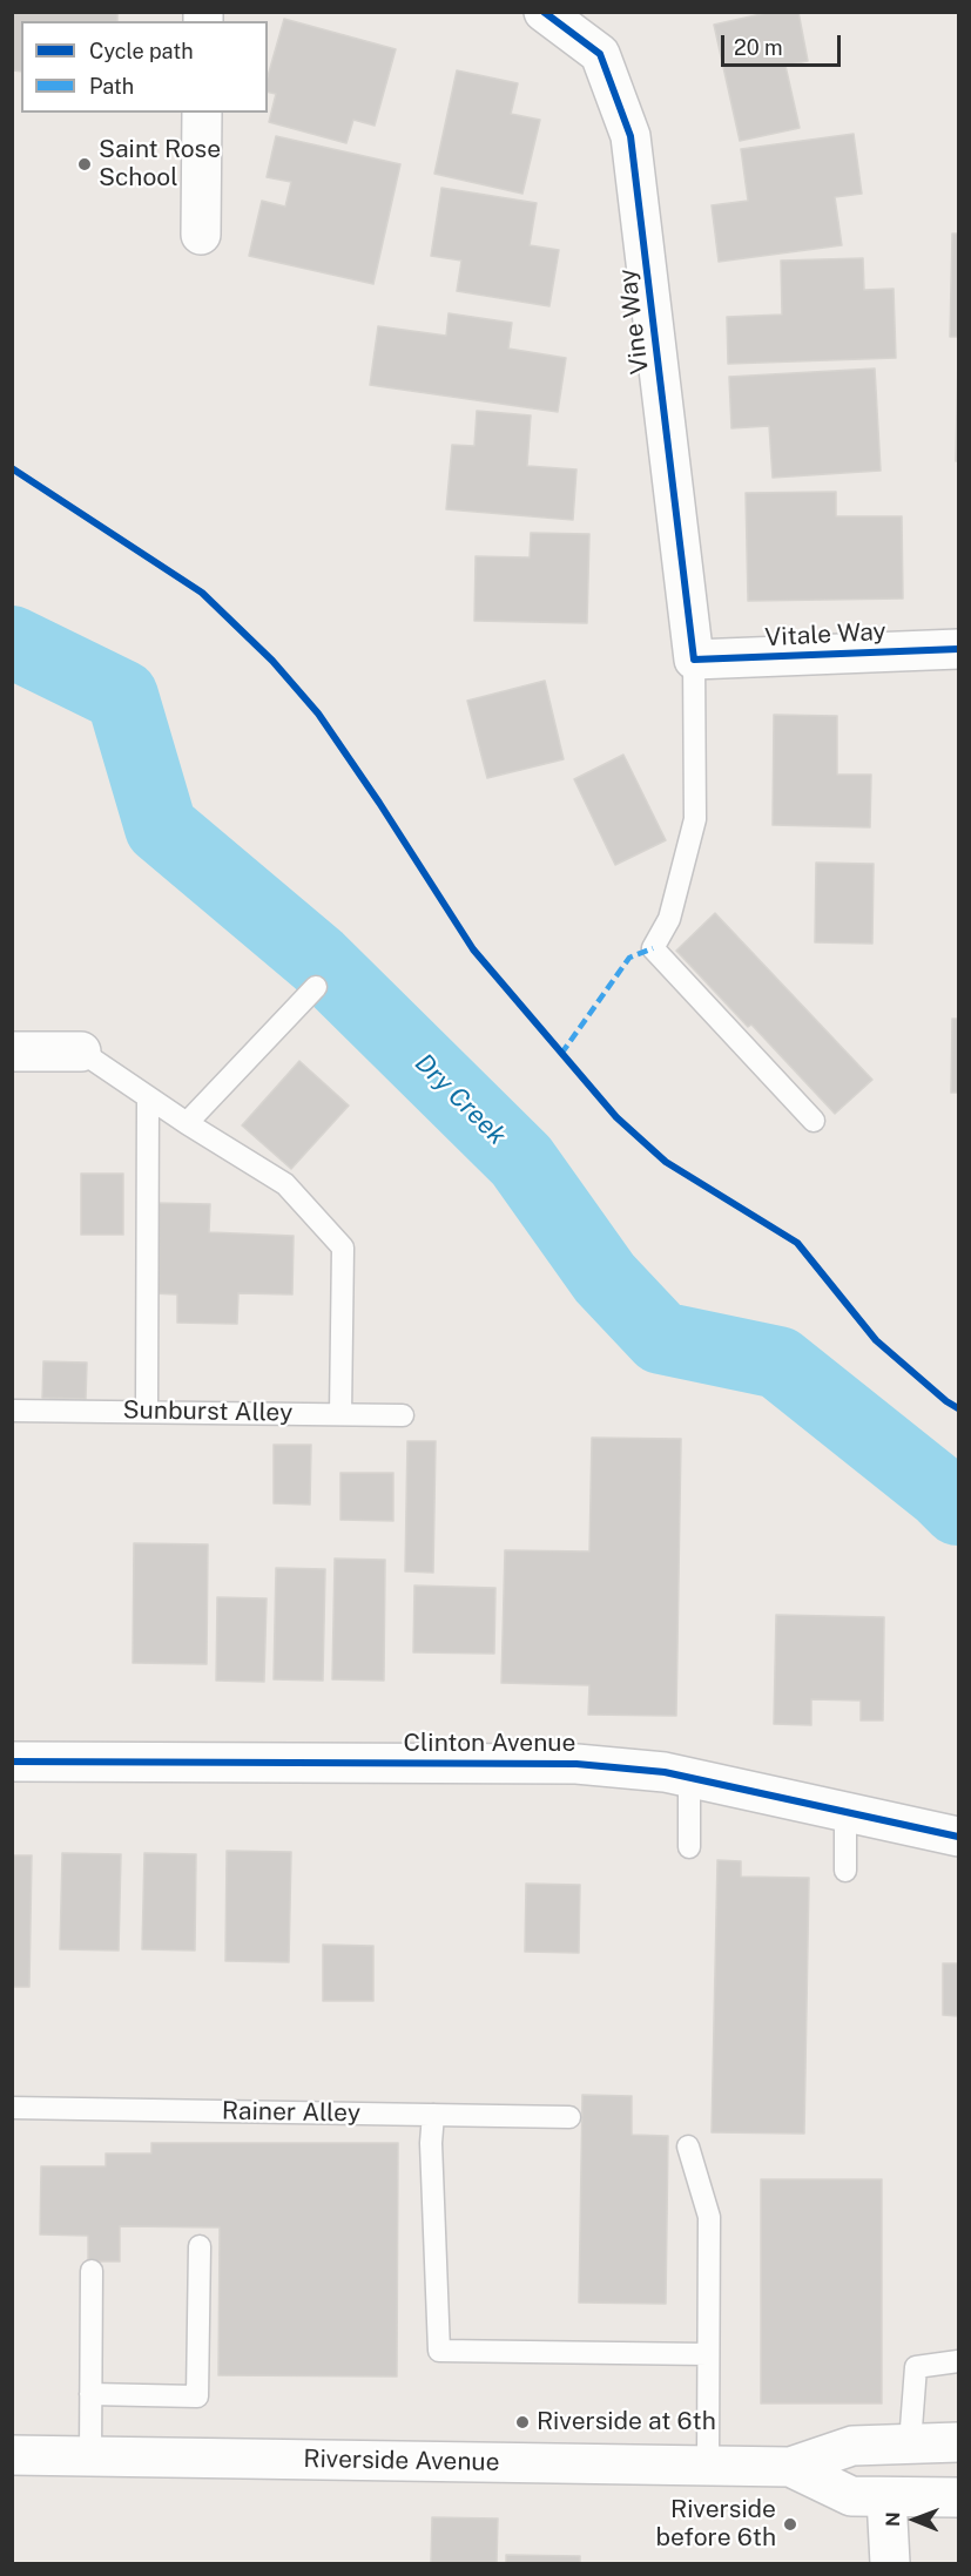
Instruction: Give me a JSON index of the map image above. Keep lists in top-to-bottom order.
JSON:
{
  "streets": {
    "street": [
      "Vine Way",
      "Vitale Way",
      "Clinton Avenue",
      "Riverside Avenue"
    ],
    "lane": ["Sunburst Alley", "Rainer Alley"]
  },
  "crossings": [
    ["Vine Way", "Vitale Way"]
  ],
  "water": ["Dry Creek"],
  "places": ["Saint Rose School", "Riverside at 6th", "Riverside before 6th"],
  "legend": ["Cycle path", "Path"],
  "scale_bar": "20 m",
  "north": "left"
}
